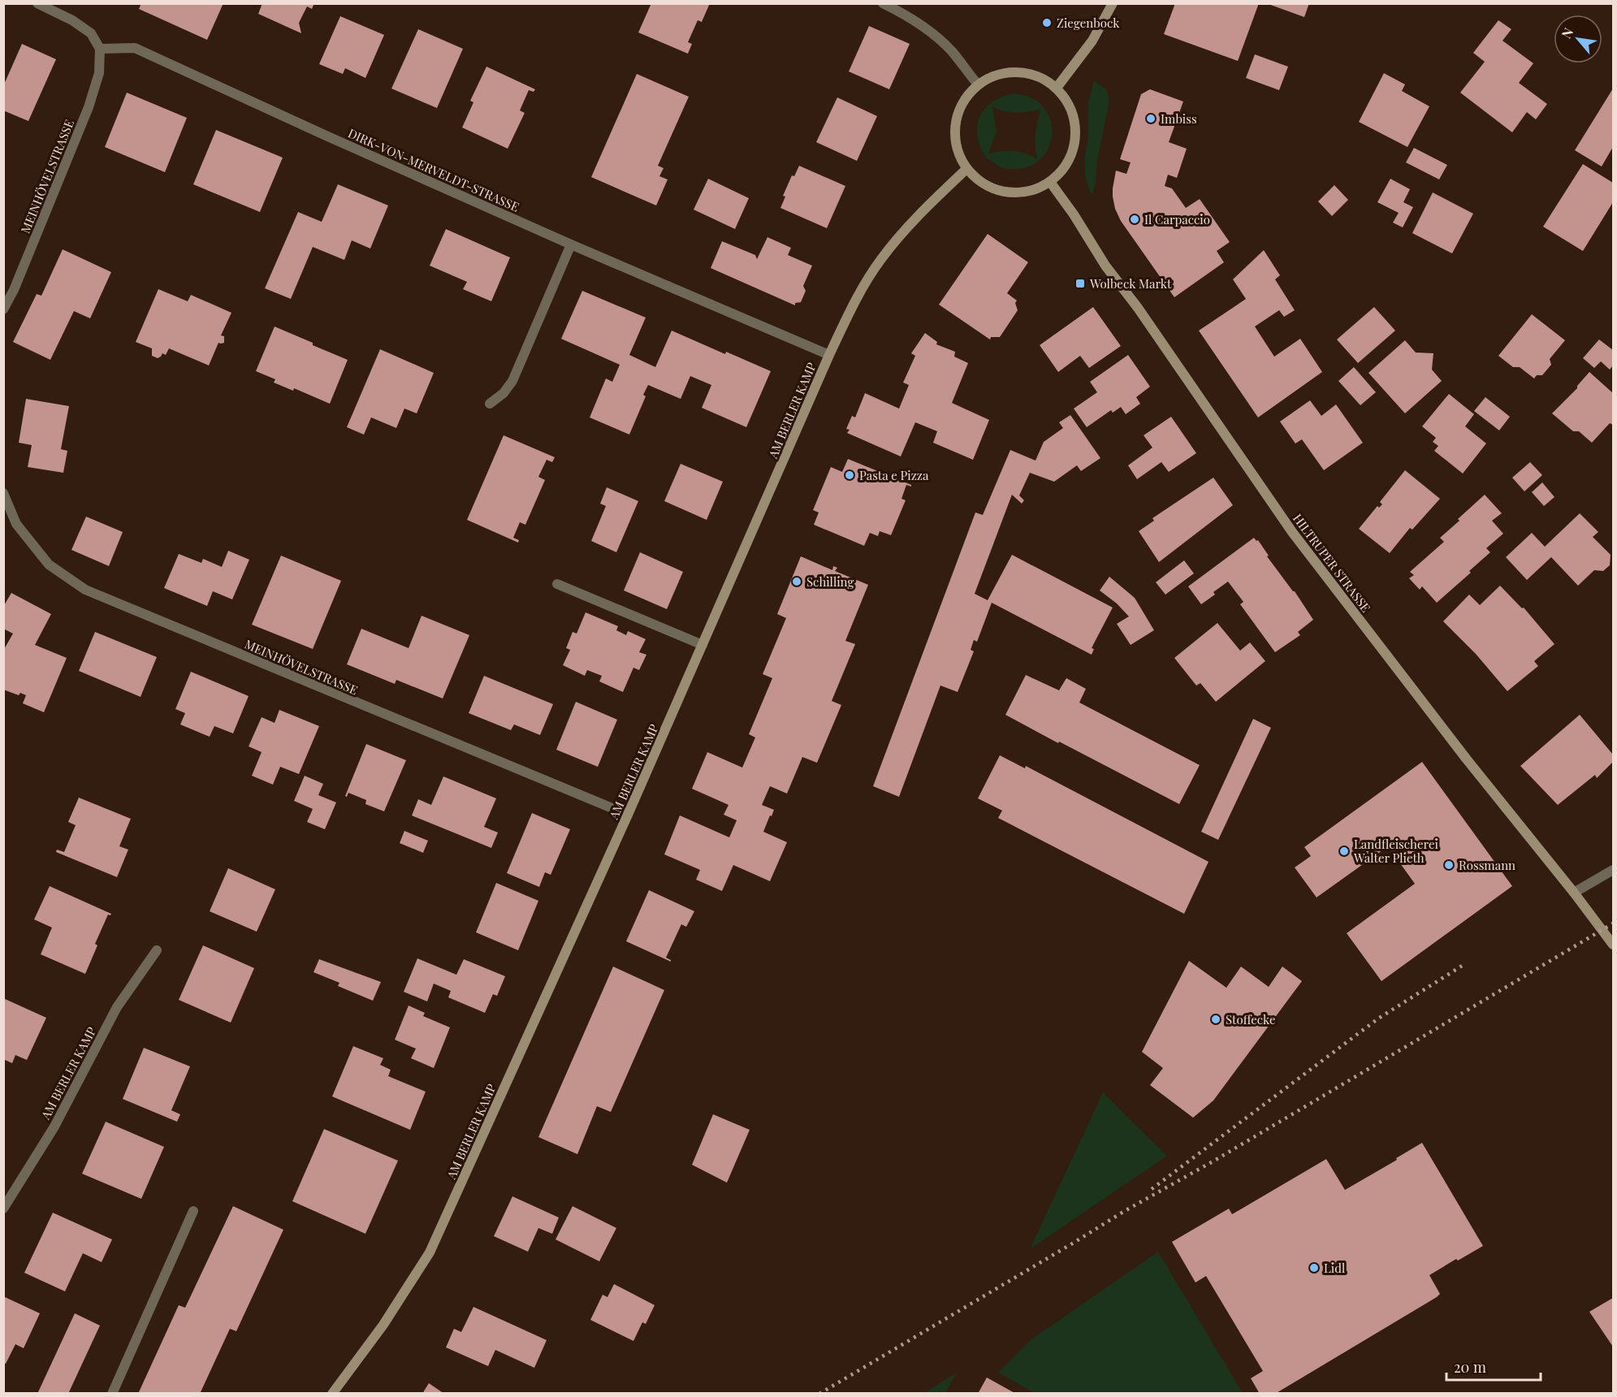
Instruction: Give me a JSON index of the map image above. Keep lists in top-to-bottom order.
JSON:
{
  "streets": {
    "street": [
      "DIRK-VON-MERVELDT-STRASSE",
      "MEINHÖVELSTRASSE",
      "AM BERLER KAMP",
      "HILTRUPER STRASSE"
    ]
  },
  "crossings": [
    ["DIRK-VON-MERVELDT-STRASSE", "MEINHÖVELSTRASSE"],
    ["DIRK-VON-MERVELDT-STRASSE", "AM BERLER KAMP"],
    ["MEINHÖVELSTRASSE", "AM BERLER KAMP"],
    ["AM BERLER KAMP", "HILTRUPER STRASSE"]
  ],
  "places": {
    "other": [
      "Ziegenbock",
      "Imbiss",
      "Il Carpaccio",
      "Pasta e Pizza",
      "Schilling",
      "Landfleischerei Walter Plieth",
      "Rossmann",
      "Stoffecke",
      "Lidl"
    ],
    "transit": ["Wolbeck Markt"]
  },
  "scale_bar": "20 m",
  "north": "top left"
}
